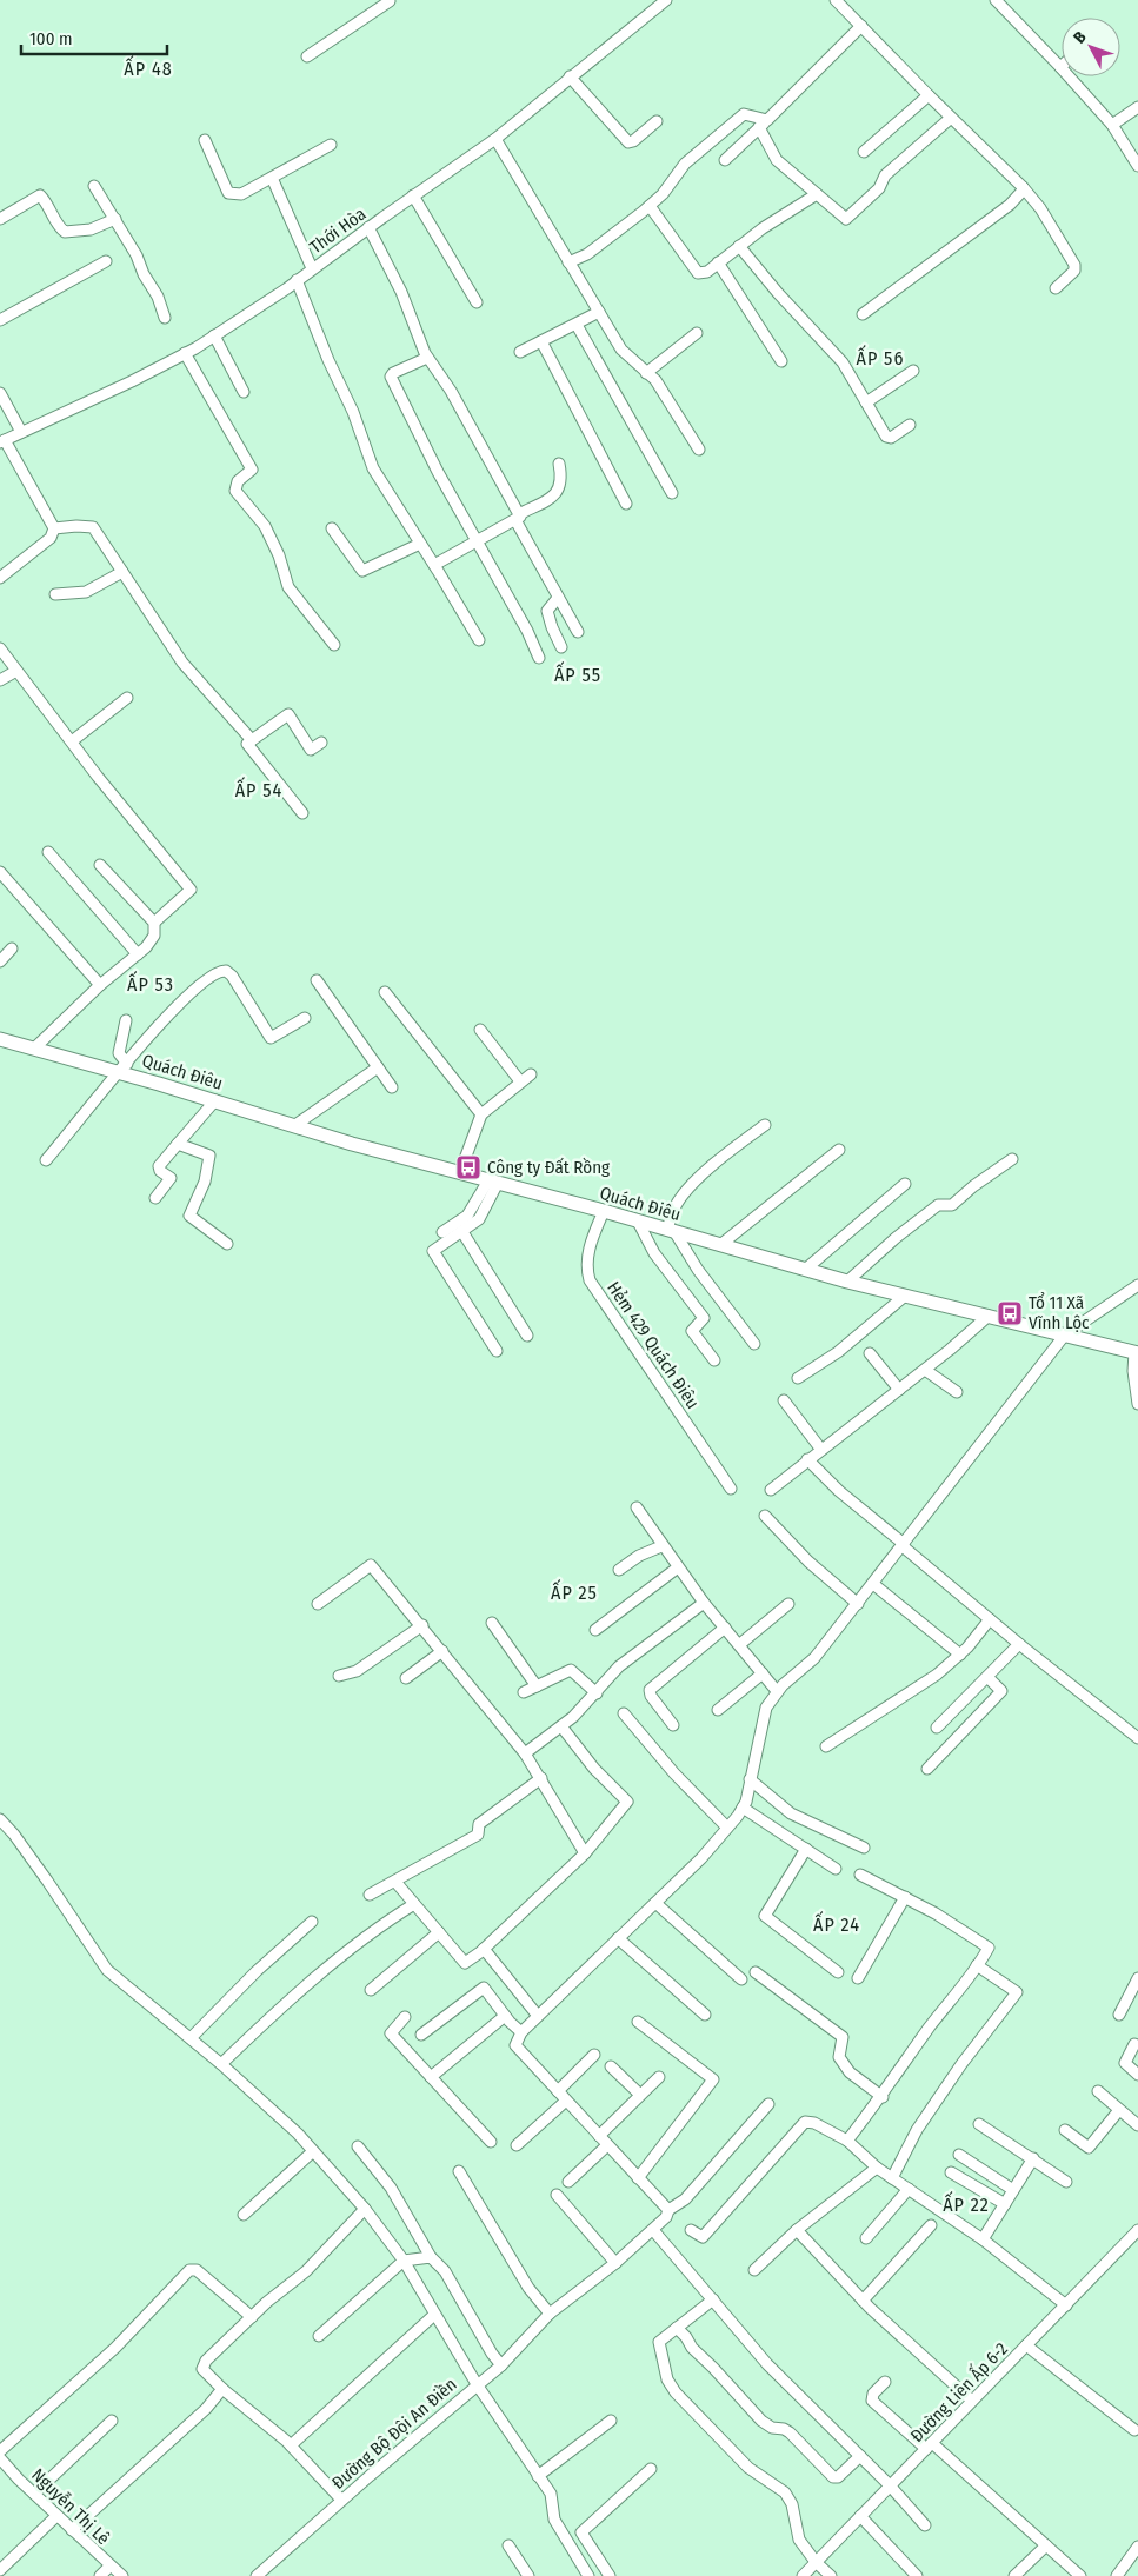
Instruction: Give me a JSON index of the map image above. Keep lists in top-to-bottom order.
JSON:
{
  "streets": {
    "main road": ["Quách Điêu"],
    "street": [
      "Thới Hòa",
      "Hẻm 429 Quách Điêu",
      "Đường Liên Ấp 6-2",
      "Đường Bộ Đội An Điền",
      "Nguyễn Thị Lê"
    ]
  },
  "crossings": [
    ["Quách Điêu", "Hẻm 429 Quách Điêu"]
  ],
  "districts": [
    "ẤP 48",
    "ẤP 56",
    "ẤP 55",
    "ẤP 54",
    "ẤP 53",
    "ẤP 25",
    "ẤP 24",
    "ẤP 22"
  ],
  "places": {
    "bus stop": ["Công ty Đất Rồng", "Tổ 11 Xã Vĩnh Lộc"]
  },
  "scale_bar": "100 m",
  "north": "top left"
}
